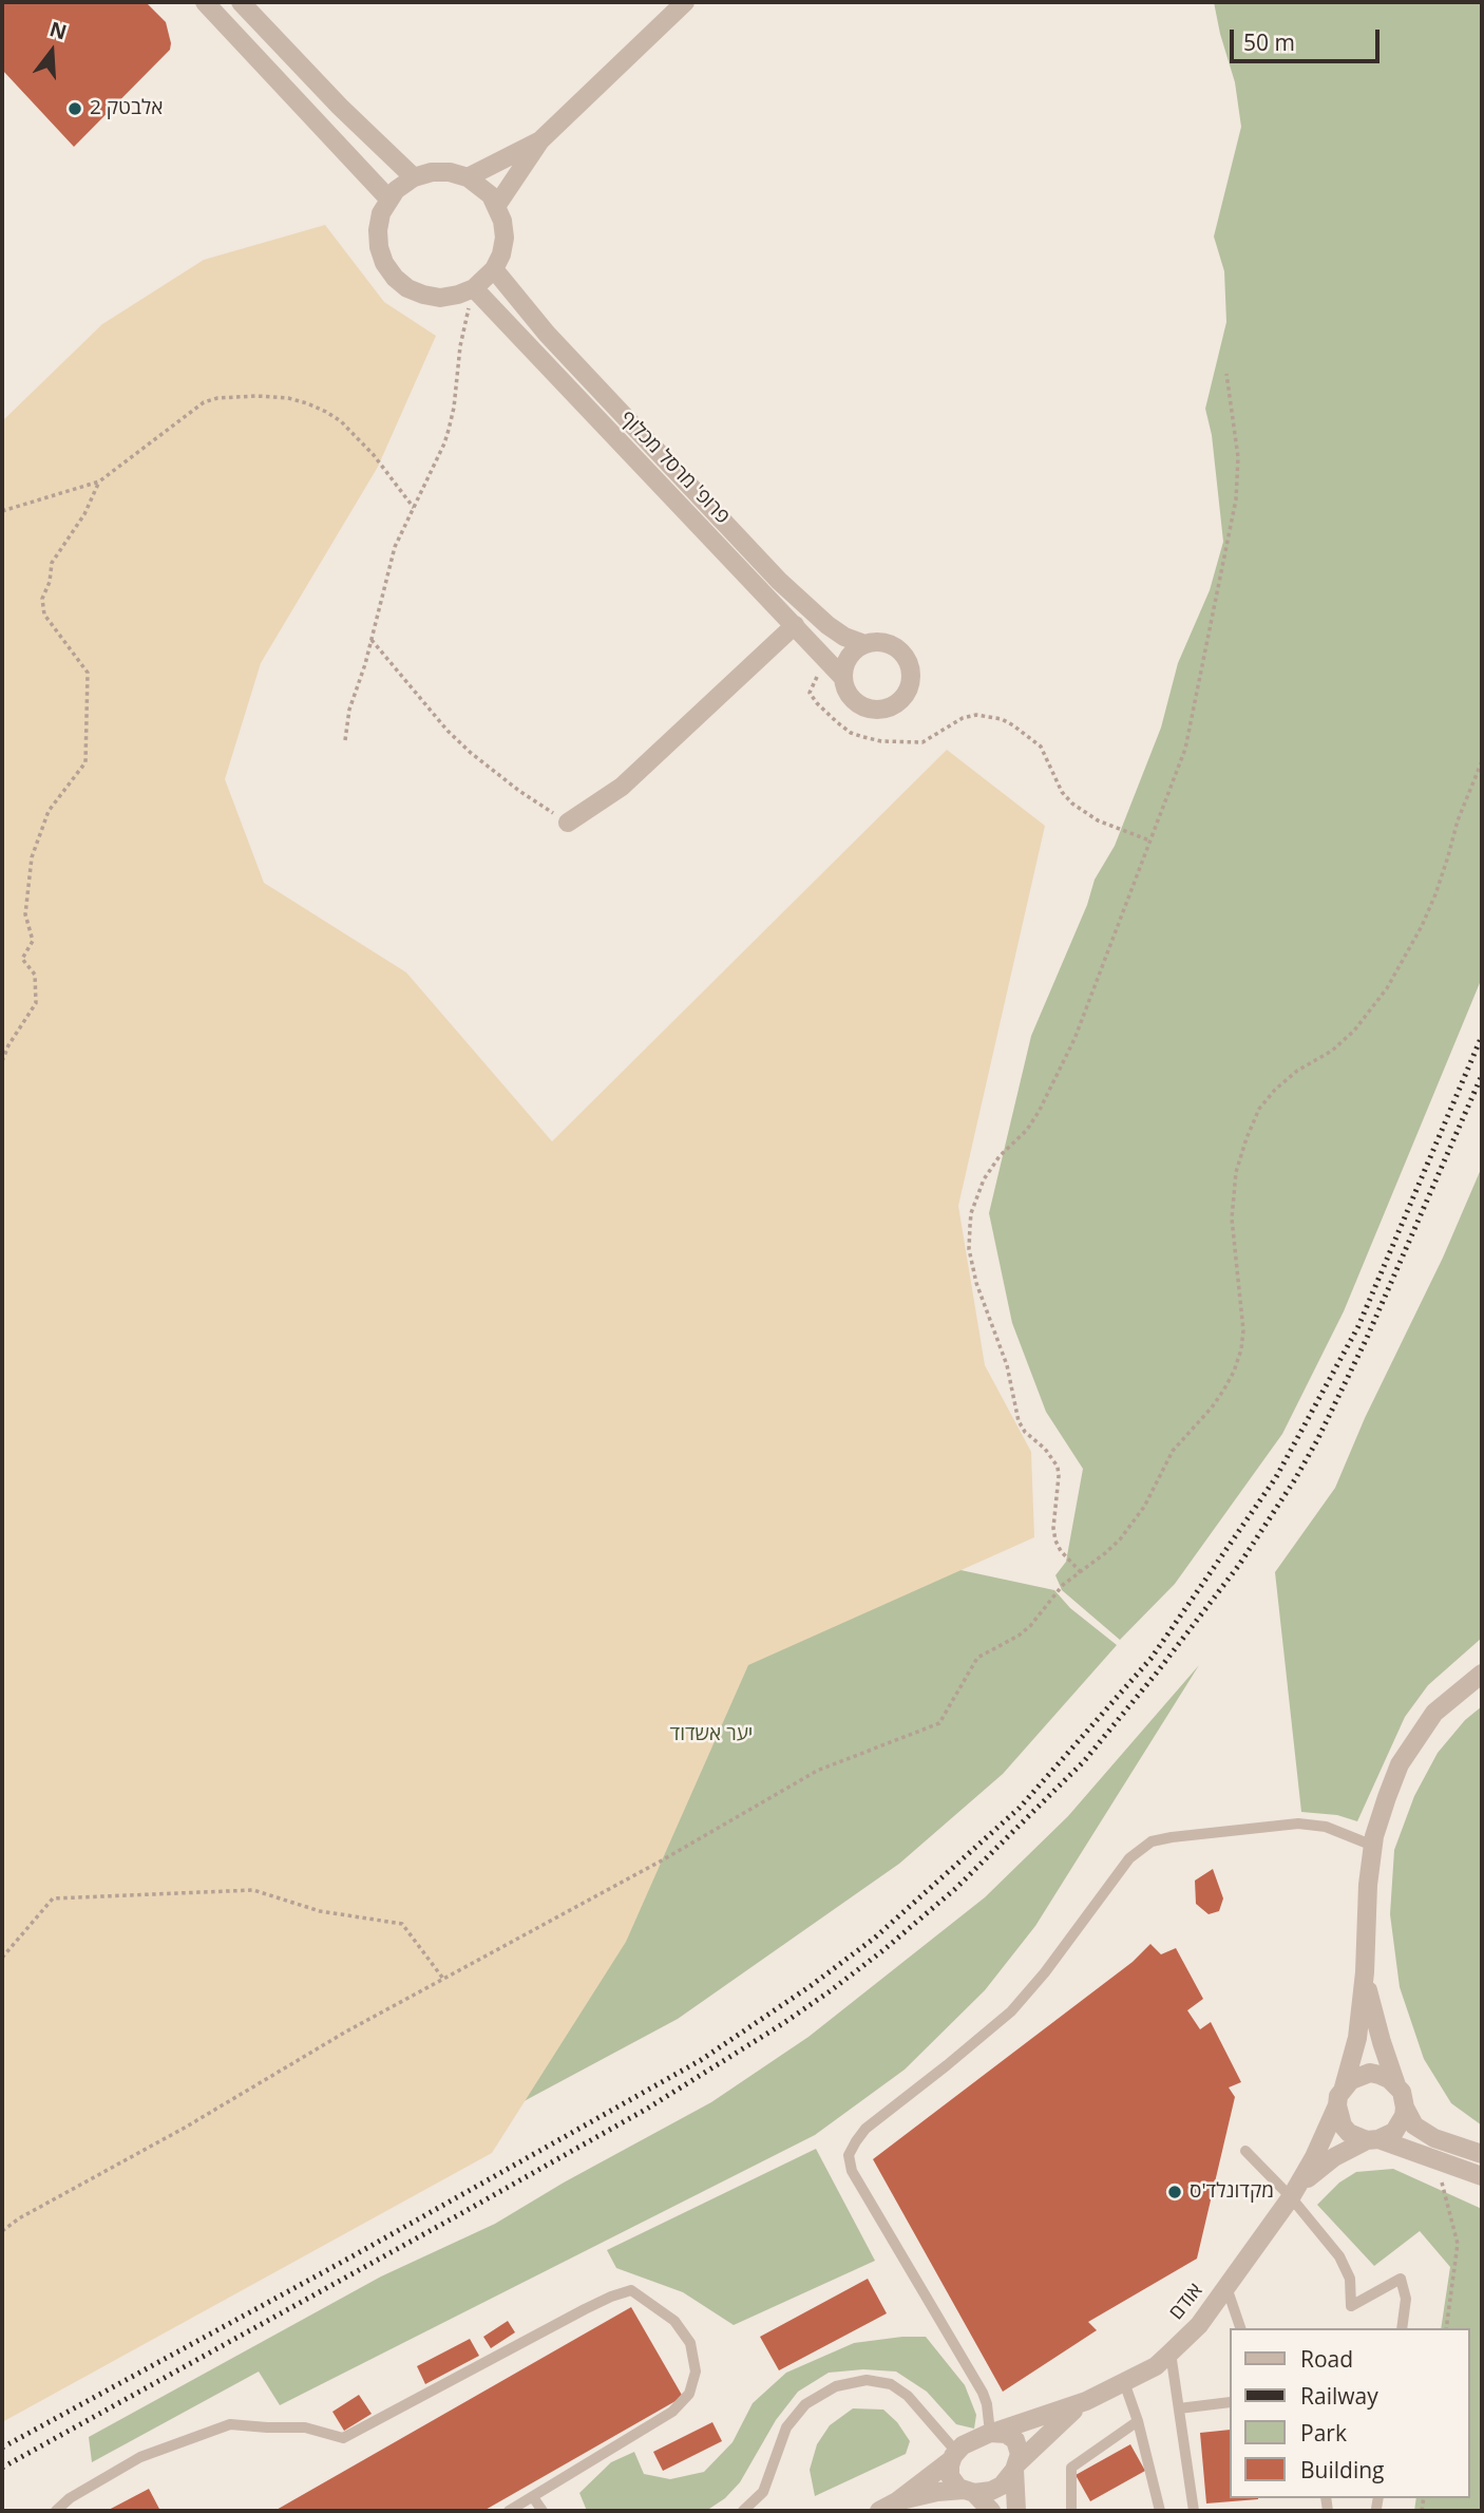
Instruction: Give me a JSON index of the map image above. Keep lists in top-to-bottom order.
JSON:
{
  "streets": {
    "street": ["פרופ' מרסל מכלוף", "אודם"]
  },
  "parks": ["יער אשדוד"],
  "places": ["אלבטק 2", "מקדונלד'ס"],
  "legend": [
    "Road",
    "Railway",
    "Park",
    "Building"
  ],
  "scale_bar": "50 m",
  "north": "top"
}
